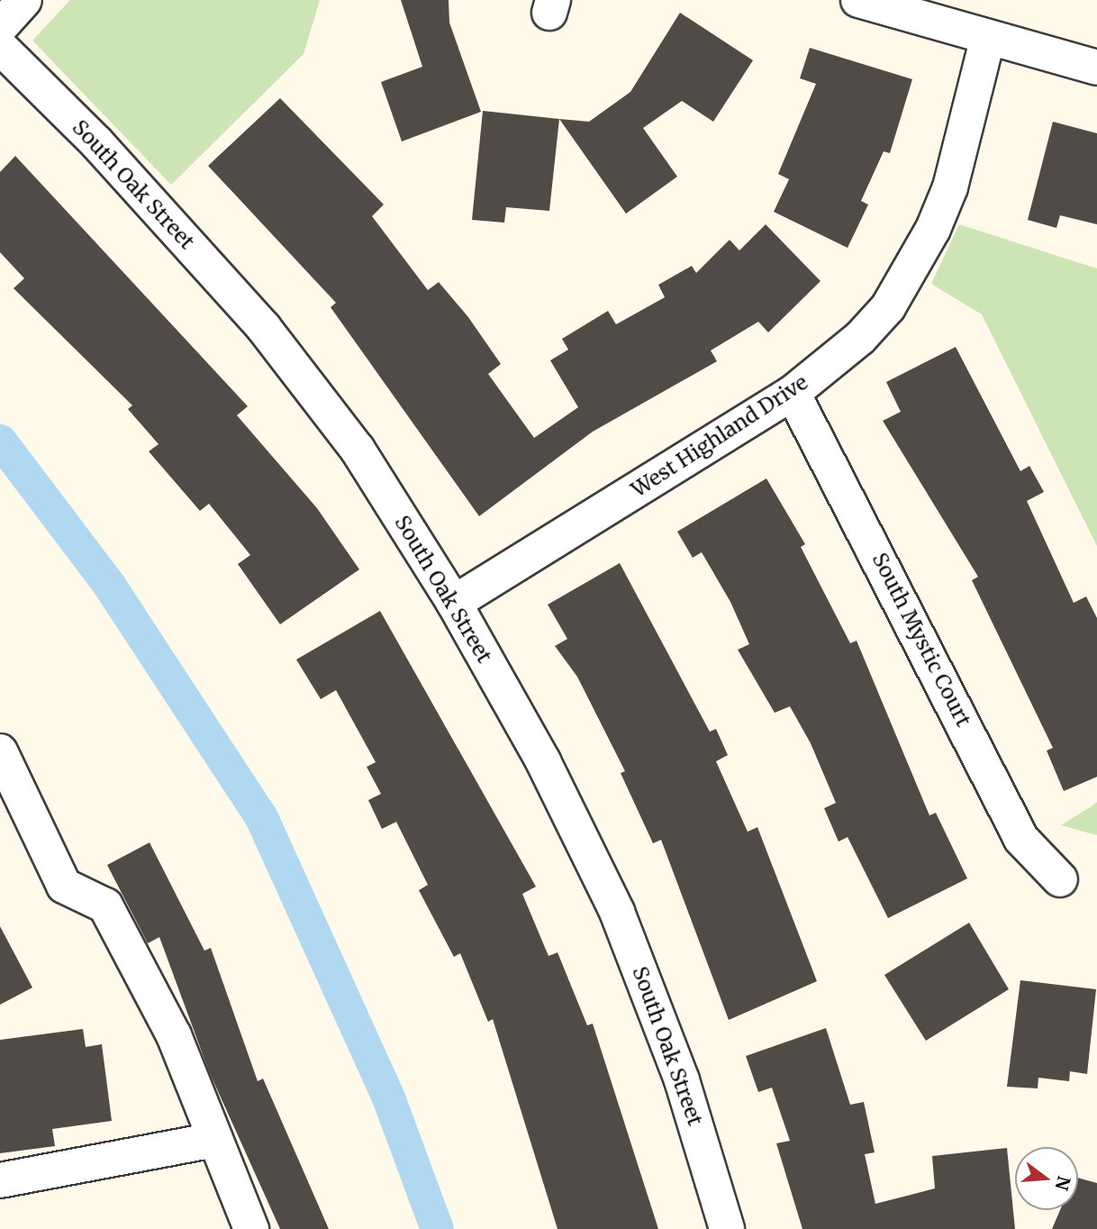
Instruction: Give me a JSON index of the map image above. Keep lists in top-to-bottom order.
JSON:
{
  "streets": {
    "street": ["South Oak Street", "West Highland Drive", "South Mystic Court"]
  },
  "crossings": [
    ["South Oak Street", "West Highland Drive"],
    ["West Highland Drive", "South Mystic Court"]
  ],
  "north": "right"
}
